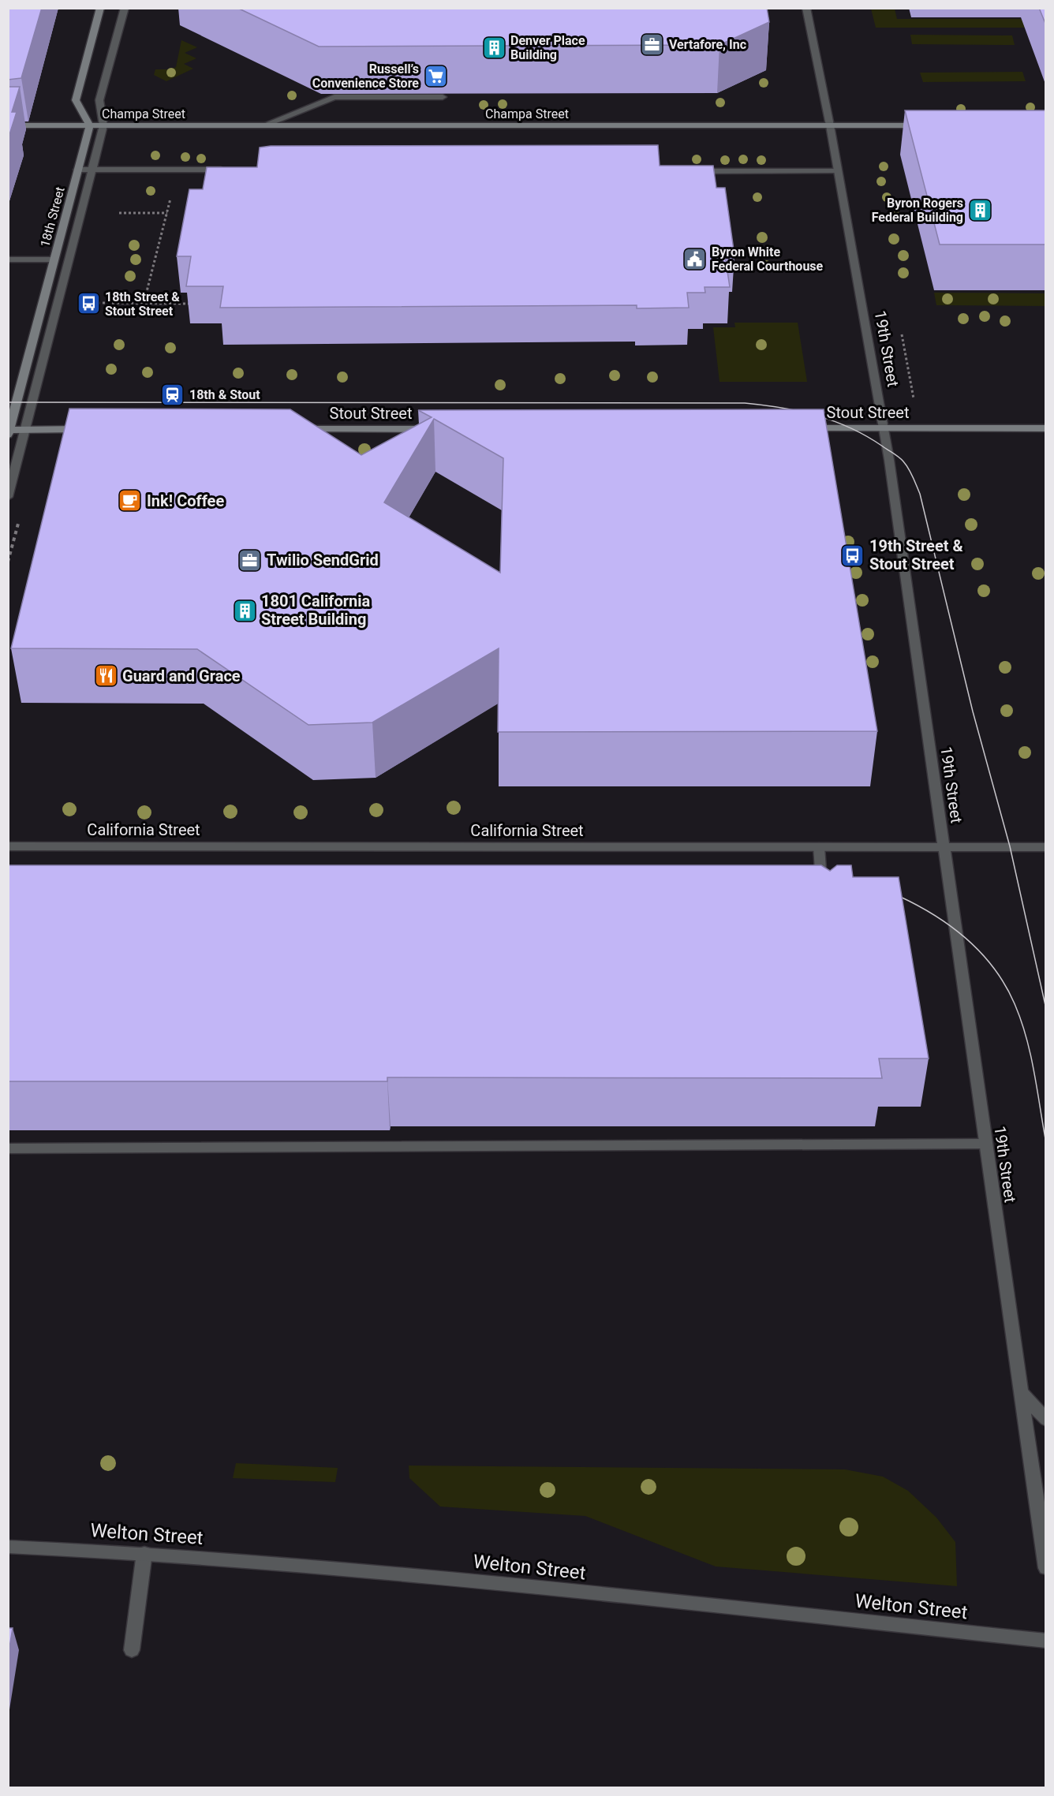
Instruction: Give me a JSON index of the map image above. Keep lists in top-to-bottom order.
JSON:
{
  "streets": {
    "main road": ["Champa Street", "18th Street", "Stout Street"],
    "street": ["19th Street", "California Street", "Welton Street"]
  },
  "crossings": [
    ["Champa Street", "18th Street"],
    ["Champa Street", "19th Street"],
    ["19th Street", "Stout Street"],
    ["19th Street", "California Street"]
  ],
  "places": {
    "office": ["Vertafore, Inc", "Twilio SendGrid"],
    "building": ["Denver Place Building", "Byron Rogers Federal Building", "1801 California Street Building"],
    "supermarket": ["Russell’s Convenience Store"],
    "public building": ["Byron White Federal Courthouse"],
    "bus stop": ["18th Street & Stout Street", "19th Street & Stout Street"],
    "station": ["18th & Stout"],
    "cafe": ["Ink! Coffee"],
    "restaurant": ["Guard and Grace"]
  }
}
